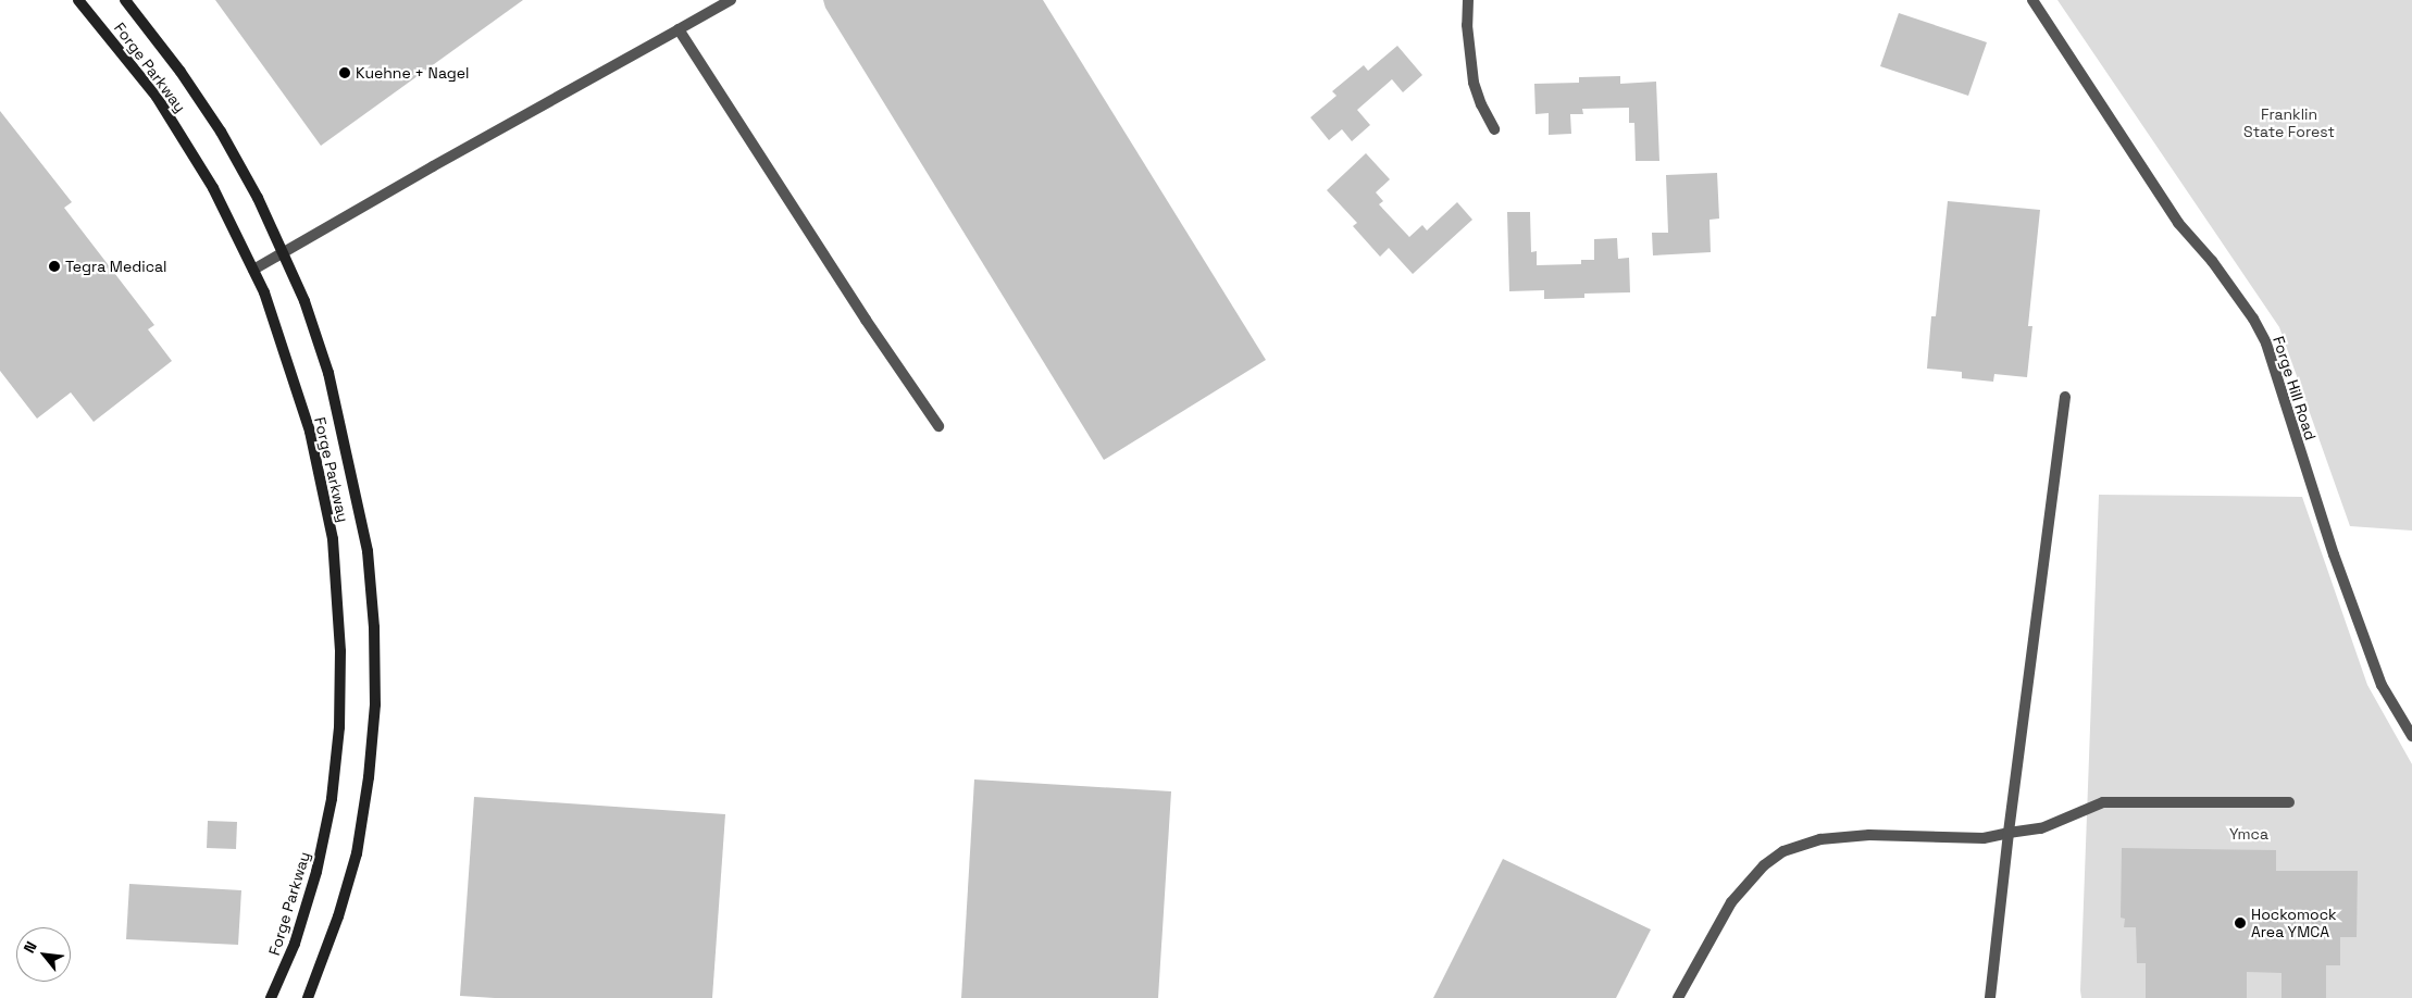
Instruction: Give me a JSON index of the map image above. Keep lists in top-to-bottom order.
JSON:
{
  "streets": {
    "street": ["Forge Parkway", "Forge Hill Road"]
  },
  "parks": ["Franklin State Forest", "Ymca"],
  "places": ["Kuehne + Nagel", "Tegra Medical", "Hockomock Area YMCA"],
  "north": "top left"
}
